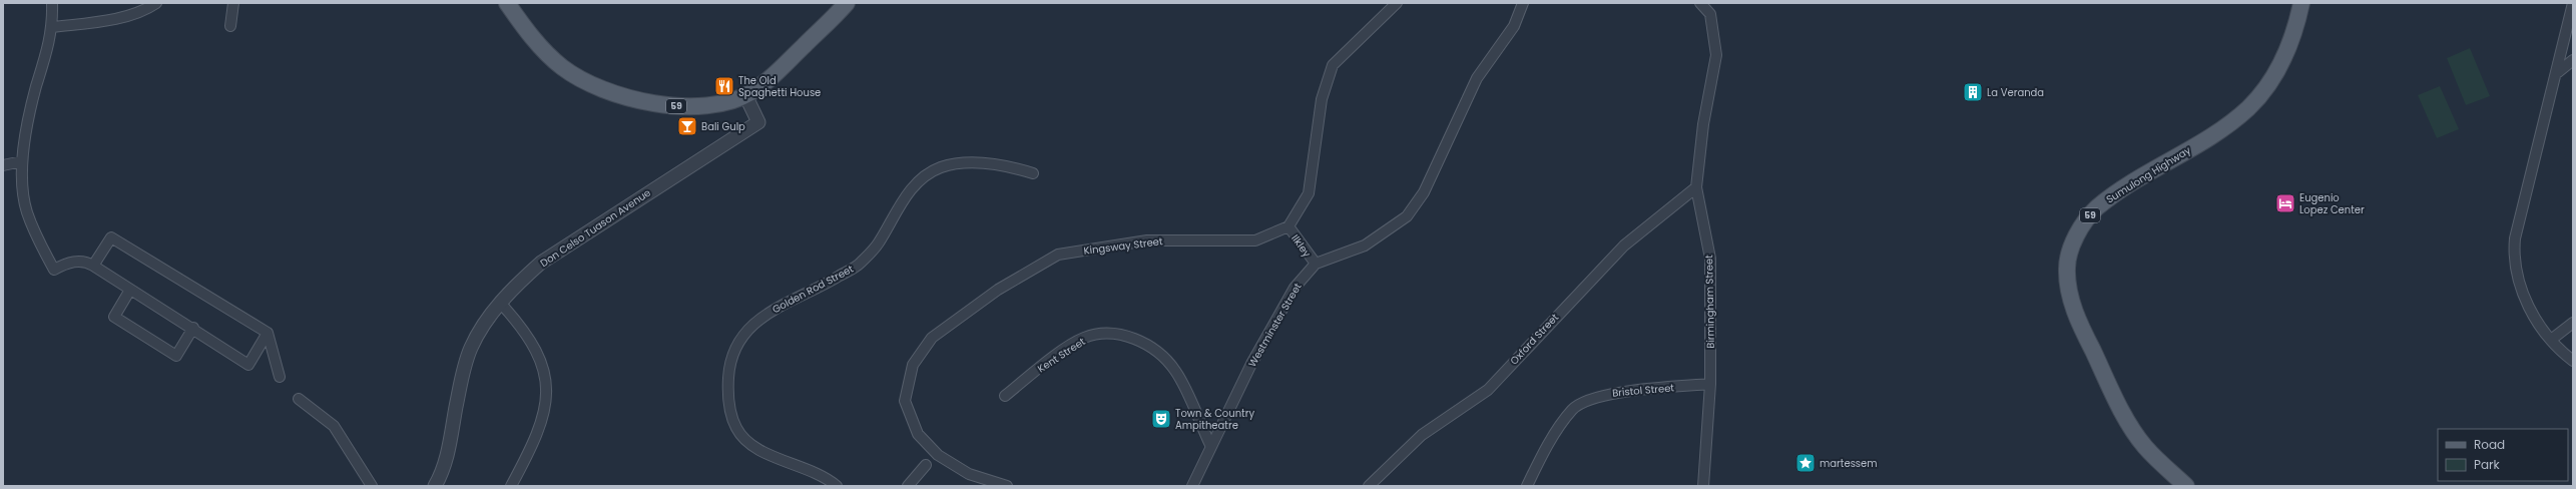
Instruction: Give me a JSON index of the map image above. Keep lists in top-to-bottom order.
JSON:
{
  "streets": {
    "main road": ["59", "Sumulong Highway"],
    "street": [
      "Don Celso Tuason Avenue",
      "Kingsway Street",
      "Ilkley",
      "Golden Rod Street",
      "Birmingham Street",
      "Westminster Street",
      "Oxford Street",
      "Kent Street",
      "Bristol Street"
    ]
  },
  "crossings": [
    ["59", "Don Celso Tuason Avenue"],
    ["Kingsway Street", "Ilkley"],
    ["Ilkley", "Westminster Street"],
    ["Birmingham Street", "Oxford Street"],
    ["Birmingham Street", "Bristol Street"],
    ["Westminster Street", "Kent Street"]
  ],
  "places": {
    "restaurant": ["The Old Spaghetti House"],
    "building": ["La Veranda"],
    "bar": ["Bali Gulp"],
    "hotel": ["Eugenio Lopez Center"],
    "theatre": ["Town & Country Ampitheatre"],
    "place": ["martessem"]
  },
  "legend": ["Road", "Park"]
}
